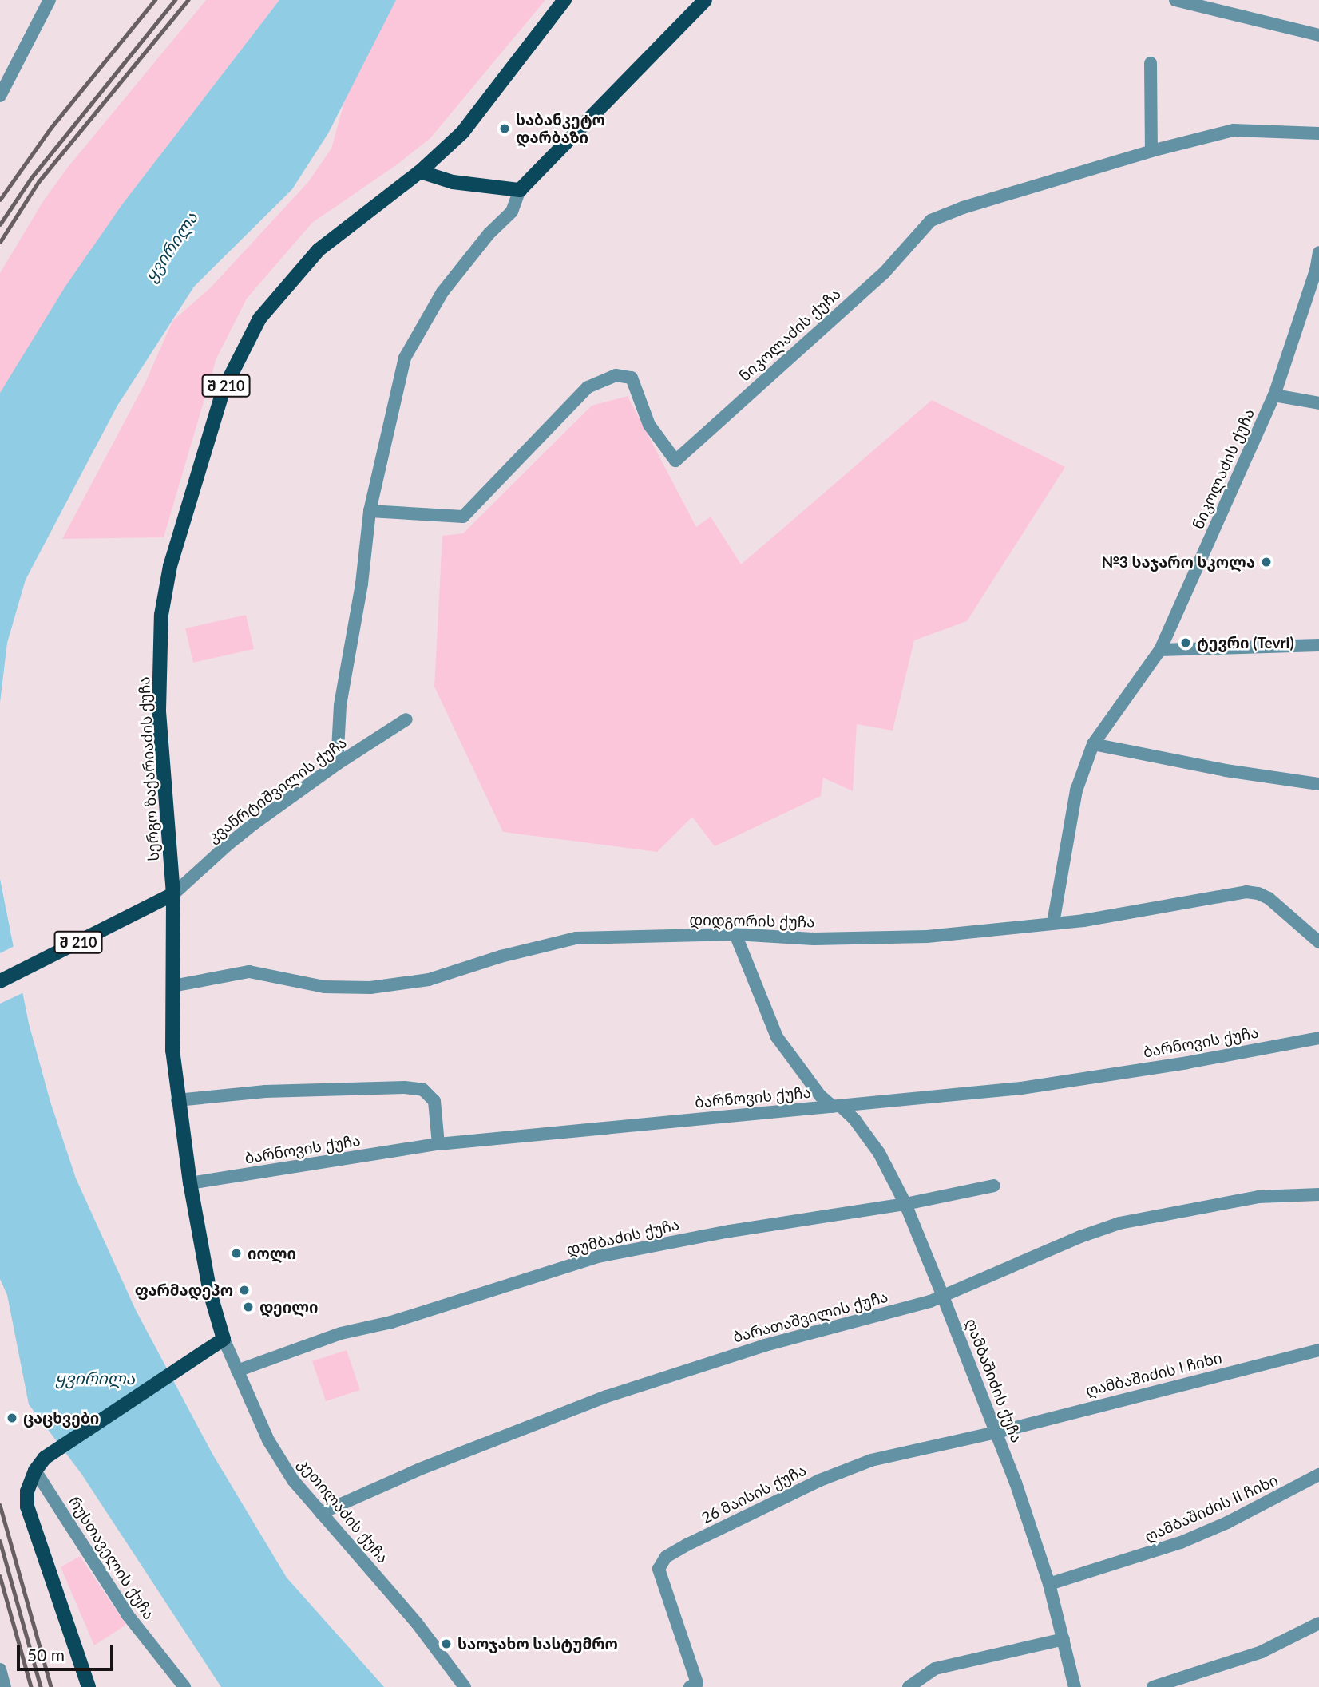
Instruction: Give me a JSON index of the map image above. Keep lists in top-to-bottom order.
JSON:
{
  "streets": {
    "main road": ["შ 210", "სერგო ზაქარიაძის ქუჩა"],
    "street": [
      "ნიკოლაძის ქუჩა",
      "კვანრტიშვილის ქუჩა",
      "დიდგორის ქუჩა",
      "ბარნოვის ქუჩა",
      "დუმბაძის ქუჩა",
      "ბარათაშვილის ქუჩა",
      "ღამბაშიძის I ჩიხი",
      "ღამბაშიძის ქუჩა",
      "26 მაისის ქუჩა",
      "ღამბაშიძის II ჩიხი",
      "კეთილაძის ქუჩა",
      "რუსთაველის ქუჩა"
    ]
  },
  "crossings": [
    ["ნიკოლაძის ქუჩა", "დიდგორის ქუჩა"],
    ["შ 210", "სერგო ზაქარიაძის ქუჩა"],
    ["შ 210", "კვანრტიშვილის ქუჩა"],
    ["სერგო ზაქარიაძის ქუჩა", "კვანრტიშვილის ქუჩა"],
    ["სერგო ზაქარიაძის ქუჩა", "დიდგორის ქუჩა"],
    ["სერგო ზაქარიაძის ქუჩა", "ბარნოვის ქუჩა"],
    ["სერგო ზაქარიაძის ქუჩა", "კეთილაძის ქუჩა"],
    ["დიდგორის ქუჩა", "ღამბაშიძის ქუჩა"],
    ["ბარნოვის ქუჩა", "ღამბაშიძის ქუჩა"],
    ["დუმბაძის ქუჩა", "ღამბაშიძის ქუჩა"],
    ["დუმბაძის ქუჩა", "კეთილაძის ქუჩა"],
    ["ბარათაშვილის ქუჩა", "ღამბაშიძის ქუჩა"],
    ["ბარათაშვილის ქუჩა", "კეთილაძის ქუჩა"],
    ["ღამბაშიძის I ჩიხი", "ღამბაშიძის ქუჩა"],
    ["ღამბაშიძის I ჩიხი", "26 მაისის ქუჩა"],
    ["ღამბაშიძის ქუჩა", "26 მაისის ქუჩა"],
    ["ღამბაშიძის ქუჩა", "ღამბაშიძის II ჩიხი"]
  ],
  "water": ["ყვირილა"],
  "places": [
    "საბანკეტო დარბაზი",
    "№3 საჯარო სკოლა",
    "ტევრი (Tevri)",
    "იოლი",
    "ფარმადეპო",
    "დეილი",
    "ცაცხვები",
    "საოჯახო სასტუმრო"
  ],
  "scale_bar": "50 m"
}
